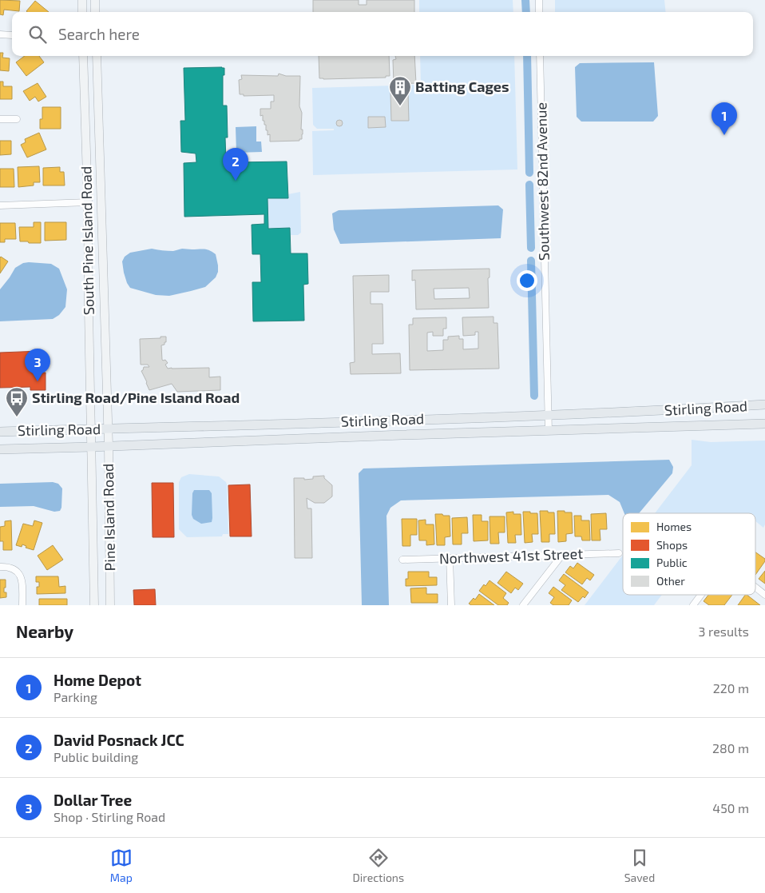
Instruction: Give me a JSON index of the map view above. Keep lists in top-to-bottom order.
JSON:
{
  "streets": {
    "main road": ["South Pine Island Road", "Stirling Road", "Pine Island Road"],
    "street": ["Southwest 82nd Avenue", "Northwest 41st Street"]
  },
  "crossings": [
    ["Southwest 82nd Avenue", "Stirling Road"],
    ["South Pine Island Road", "Stirling Road"],
    ["South Pine Island Road", "Pine Island Road"],
    ["Stirling Road", "Pine Island Road"]
  ],
  "places": {
    "building": ["Batting Cages"],
    "bus stop": ["Stirling Road/Pine Island Road"]
  },
  "legend": [
    "Homes",
    "Shops",
    "Public",
    "Other"
  ],
  "page": {
    "search": "Search here",
    "pins": ["1", "2", "3"],
    "heading": ["Nearby", "3 results"],
    "list": [
      {
        "mark": "1",
        "name": "Home Depot",
        "note": "Parking",
        "value": "220 m"
      },
      {
        "mark": "2",
        "name": "David Posnack JCC",
        "note": "Public building",
        "value": "280 m"
      },
      {
        "mark": "3",
        "name": "Dollar Tree",
        "note": "Shop · Stirling Road",
        "value": "450 m"
      }
    ],
    "nav": ["Map", "Directions", "Saved"]
  }
}
